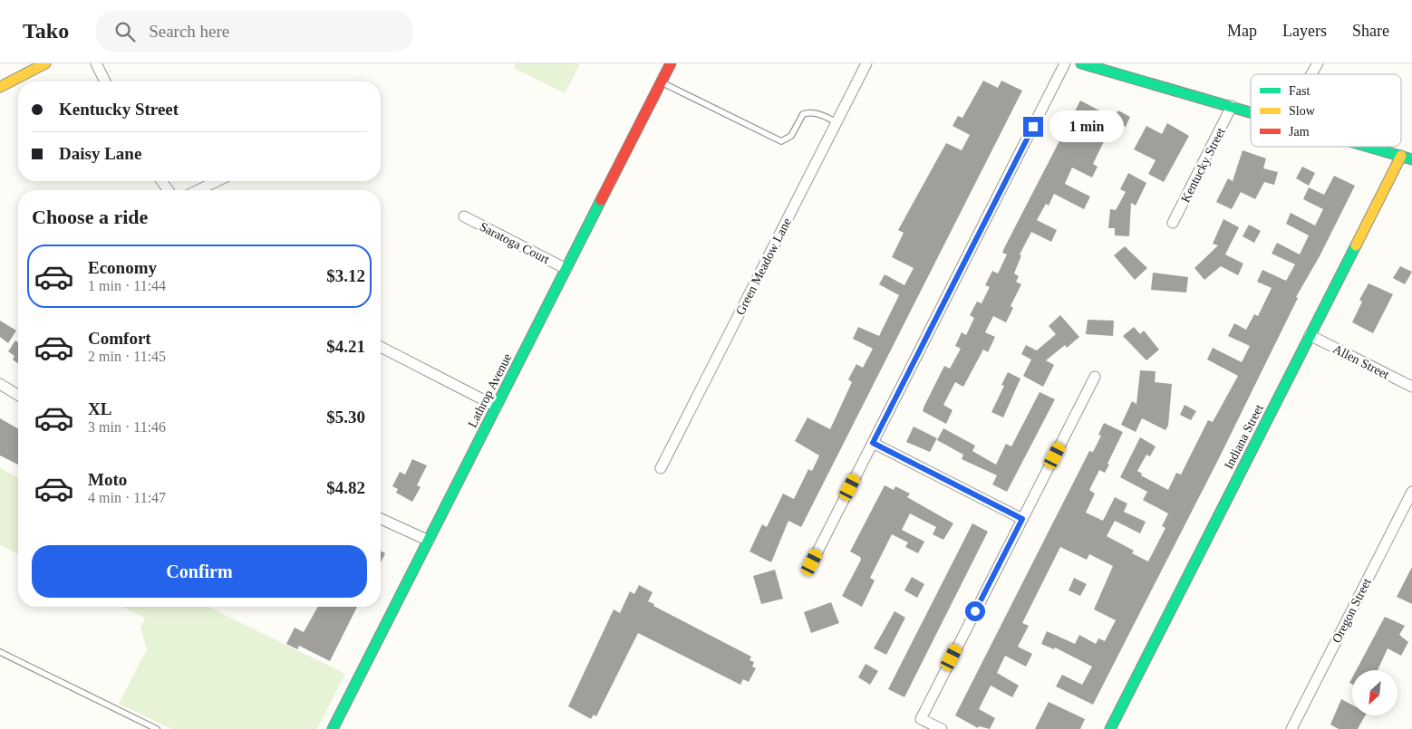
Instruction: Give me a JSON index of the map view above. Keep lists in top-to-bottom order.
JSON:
{
  "streets": {
    "street": [
      "Kentucky Street",
      "Saratoga Court",
      "Green Meadow Lane",
      "Allen Street",
      "Lathrop Avenue",
      "Indiana Street",
      "Oregon Street"
    ]
  },
  "crossings": [
    ["Saratoga Court", "Lathrop Avenue"],
    ["Allen Street", "Indiana Street"]
  ],
  "legend": ["Fast", "Slow", "Jam"],
  "north": "bottom left",
  "page": {
    "header": "Tako",
    "search": "Search here",
    "nav": ["Map", "Layers", "Share"],
    "banner": ["Kentucky Street", "Daisy Lane"],
    "bubble": "1 min",
    "heading": "Choose a ride",
    "list": [
      {
        "name": "Economy",
        "note": "1 min · 11:44",
        "value": "$3.12"
      },
      {
        "name": "Comfort",
        "note": "2 min · 11:45",
        "value": "$4.21"
      },
      {
        "name": "XL",
        "note": "3 min · 11:46",
        "value": "$5.30"
      },
      {
        "name": "Moto",
        "note": "4 min · 11:47",
        "value": "$4.82"
      }
    ],
    "buttons": "Confirm"
  }
}
